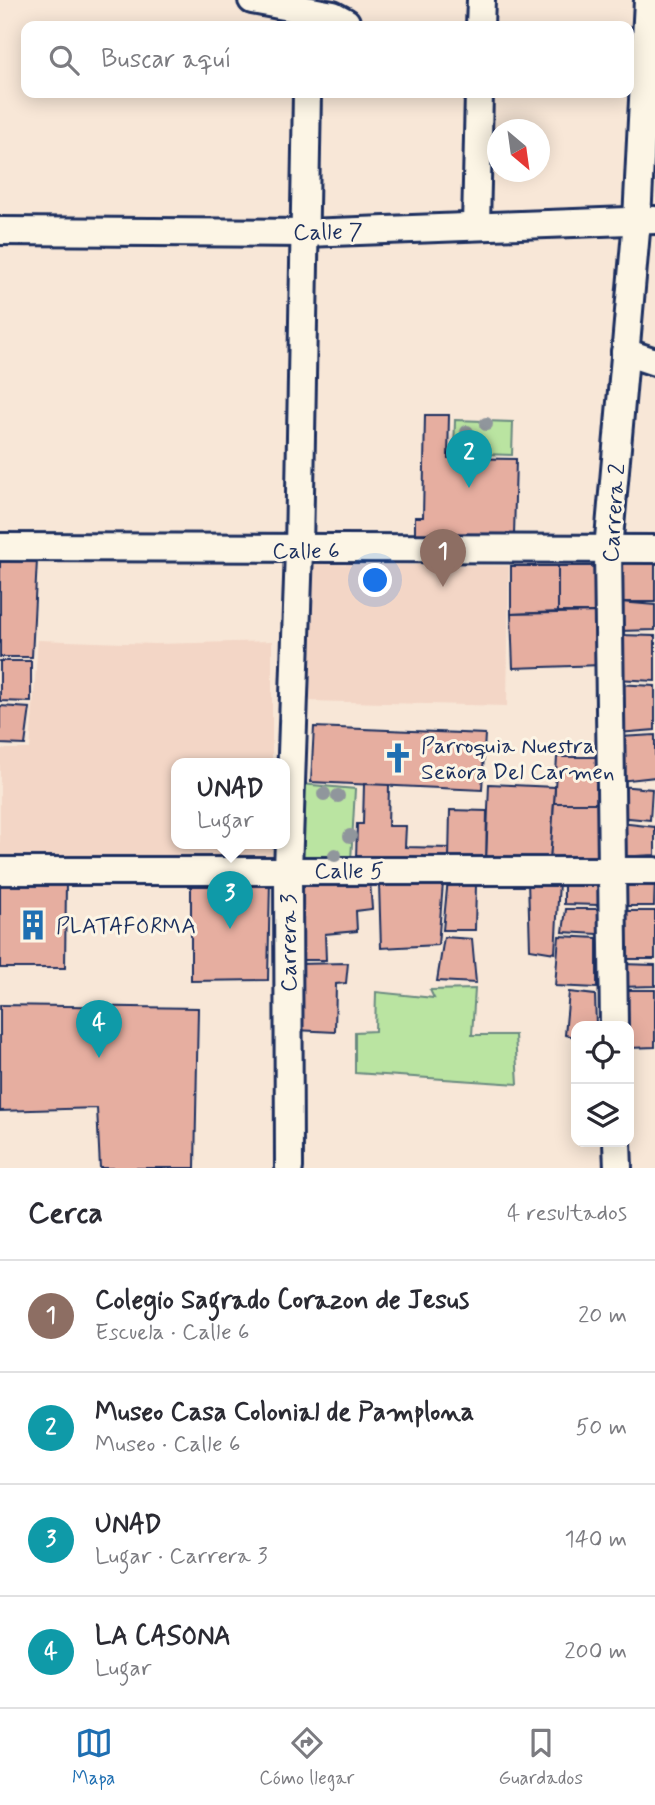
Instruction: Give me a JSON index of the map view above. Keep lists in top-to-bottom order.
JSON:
{
  "streets": {
    "street": [
      "Calle 7",
      "Carrera 2",
      "Calle 6",
      "Calle 5",
      "Carrera 3"
    ]
  },
  "crossings": [
    ["Calle 7", "Carrera 2"],
    ["Calle 7", "Carrera 3"],
    ["Carrera 2", "Calle 6"],
    ["Carrera 2", "Calle 5"],
    ["Calle 6", "Carrera 3"],
    ["Calle 5", "Carrera 3"]
  ],
  "places": {
    "church": ["Parroquia Nuestra Señora Del Carmen"],
    "building": ["PLATAFORMA"]
  },
  "north": "bottom right",
  "page": {
    "search": "Buscar aquí",
    "pins": [
      "2",
      "1",
      "3",
      "4"
    ],
    "popup": ["UNAD", "Lugar"],
    "heading": ["Cerca", "4 resultados"],
    "list": [
      {
        "mark": "1",
        "name": "Colegio Sagrado Corazon de Jesus",
        "note": "Escuela · Calle 6",
        "value": "20 m"
      },
      {
        "mark": "2",
        "name": "Museo Casa Colonial de Pamplona",
        "note": "Museo · Calle 6",
        "value": "50 m"
      },
      {
        "mark": "3",
        "name": "UNAD",
        "note": "Lugar · Carrera 3",
        "value": "140 m"
      },
      {
        "mark": "4",
        "name": "LA CASONA",
        "note": "Lugar",
        "value": "200 m"
      }
    ],
    "nav": ["Mapa", "Cómo llegar", "Guardados"]
  }
}
